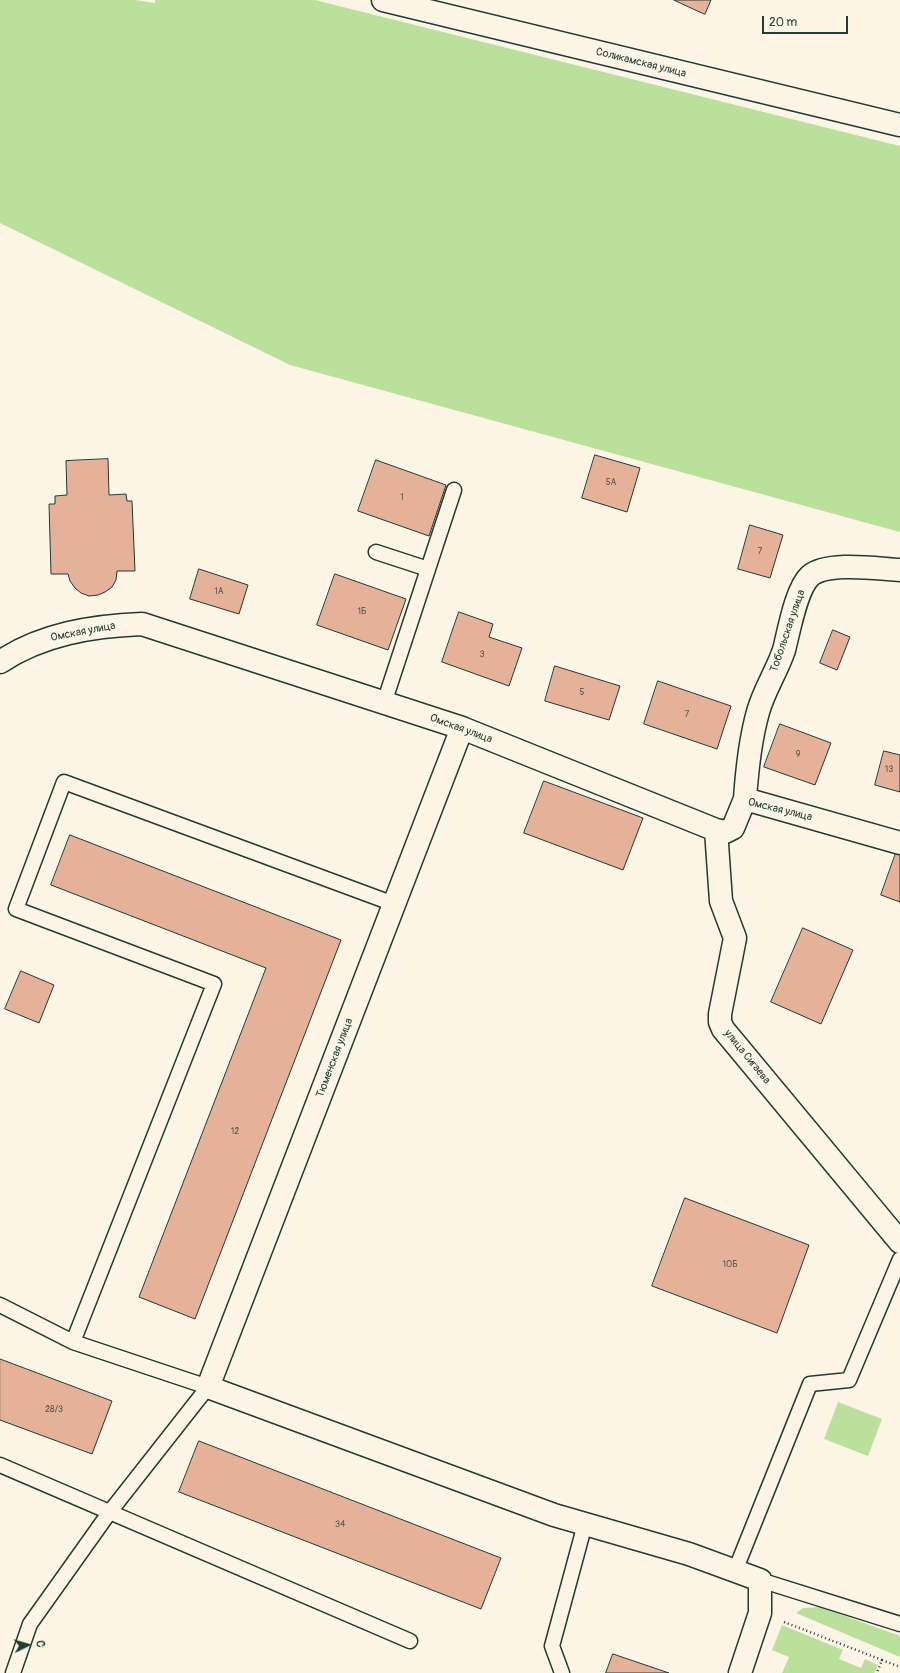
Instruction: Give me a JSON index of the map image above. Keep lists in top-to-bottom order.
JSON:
{
  "streets": {
    "street": [
      "Соликамская улица",
      "Тобольская улица",
      "Омская улица",
      "улица Сигаева",
      "Тюменская улица"
    ]
  },
  "crossings": [
    ["Тобольская улица", "Омская улица"],
    ["Омская улица", "улица Сигаева"],
    ["Омская улица", "Тюменская улица"]
  ],
  "house_numbers": [
    "5А",
    "1",
    "7",
    "1А",
    "1Б",
    "3",
    "5",
    "7",
    "9",
    "13",
    "12",
    "10Б",
    "28/3",
    "34"
  ],
  "scale_bar": "20 m",
  "north": "right"
}
